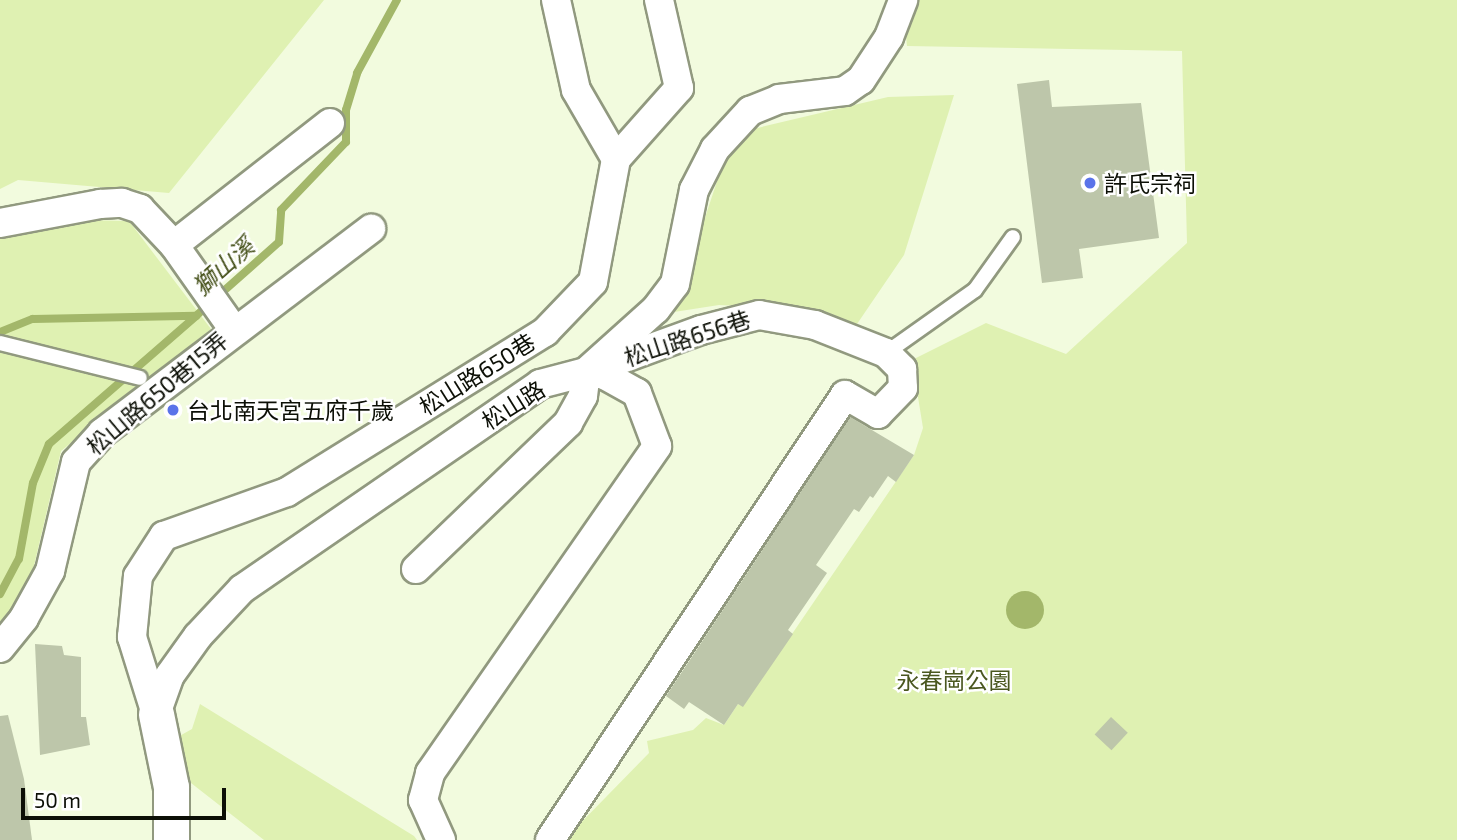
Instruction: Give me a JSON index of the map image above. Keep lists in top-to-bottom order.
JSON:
{
  "streets": {
    "street": [
      "松山路656巷",
      "松山路650巷",
      "松山路650巷15弄",
      "松山路"
    ]
  },
  "crossings": [
    ["松山路656巷", "松山路"],
    ["松山路650巷", "松山路"]
  ],
  "water": ["獅山溪"],
  "parks": ["永春崗公園"],
  "places": ["許氏宗祠", "台北南天宮五府千歲"],
  "scale_bar": "50 m"
}
